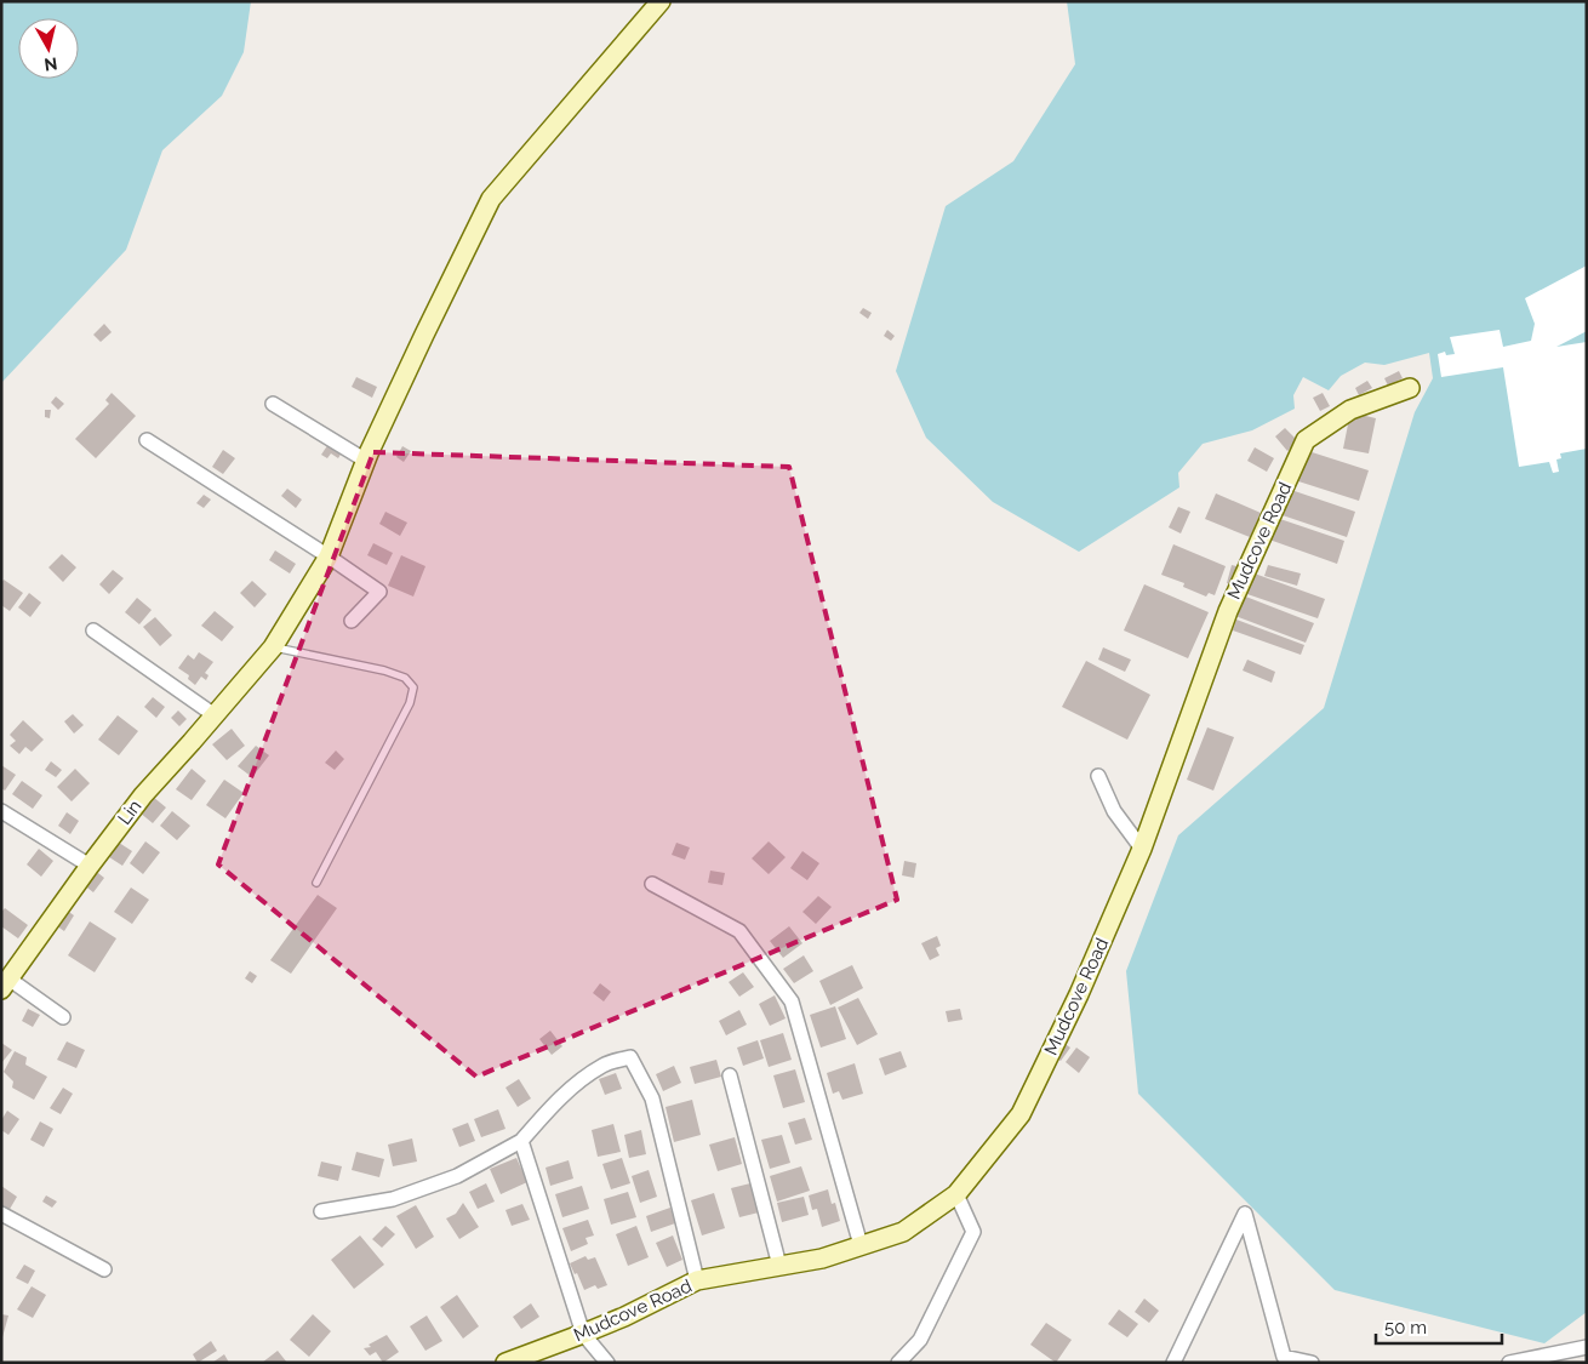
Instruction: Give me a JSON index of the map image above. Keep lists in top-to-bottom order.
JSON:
{
  "streets": {
    "street": ["Mudcove Road", "Lin"]
  },
  "scale_bar": "50 m",
  "north": "bottom"
}
